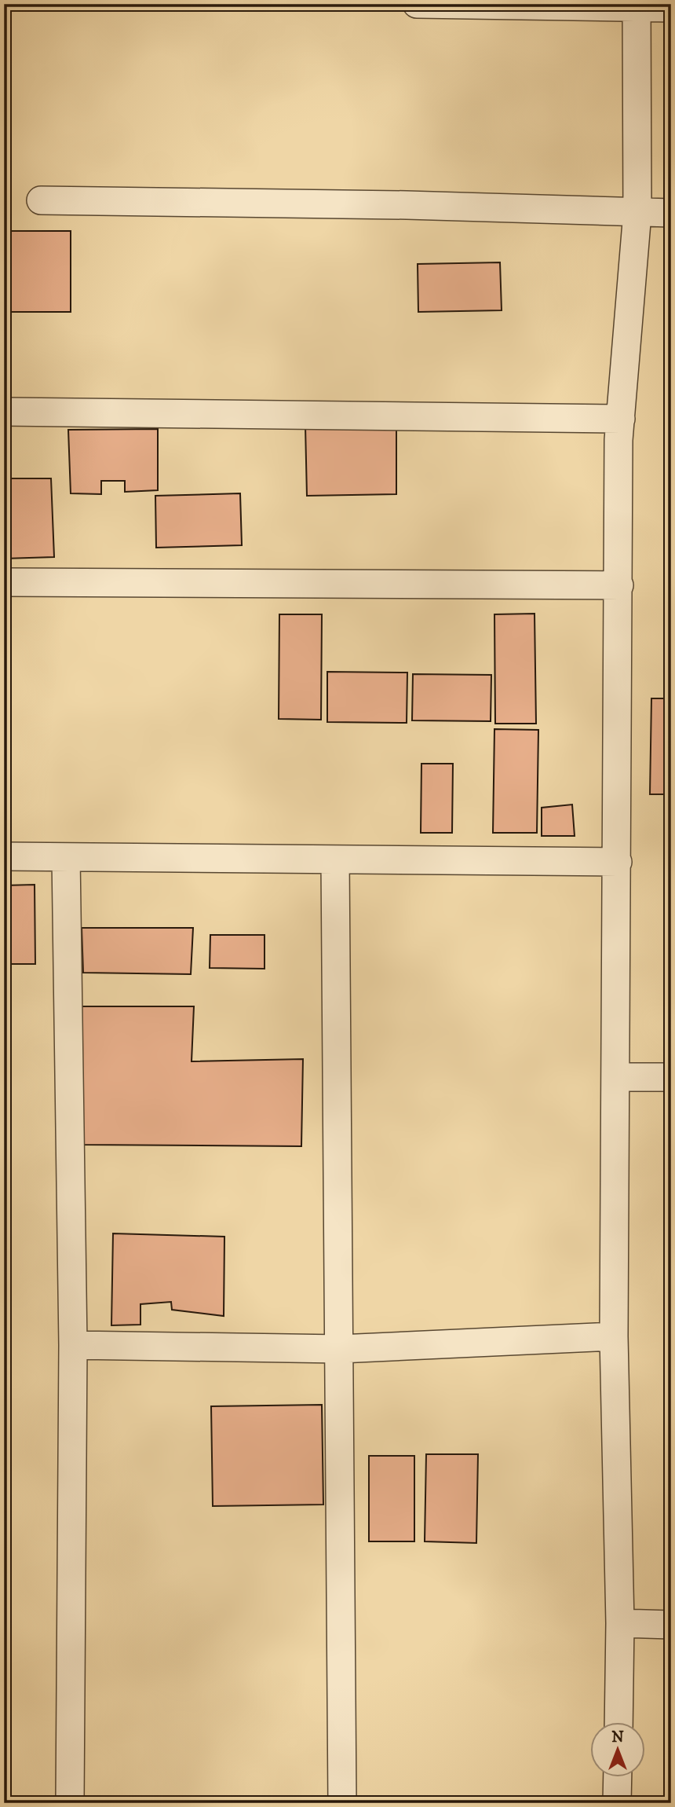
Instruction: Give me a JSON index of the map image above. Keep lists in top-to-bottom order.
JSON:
{
  "north": "top"
}
